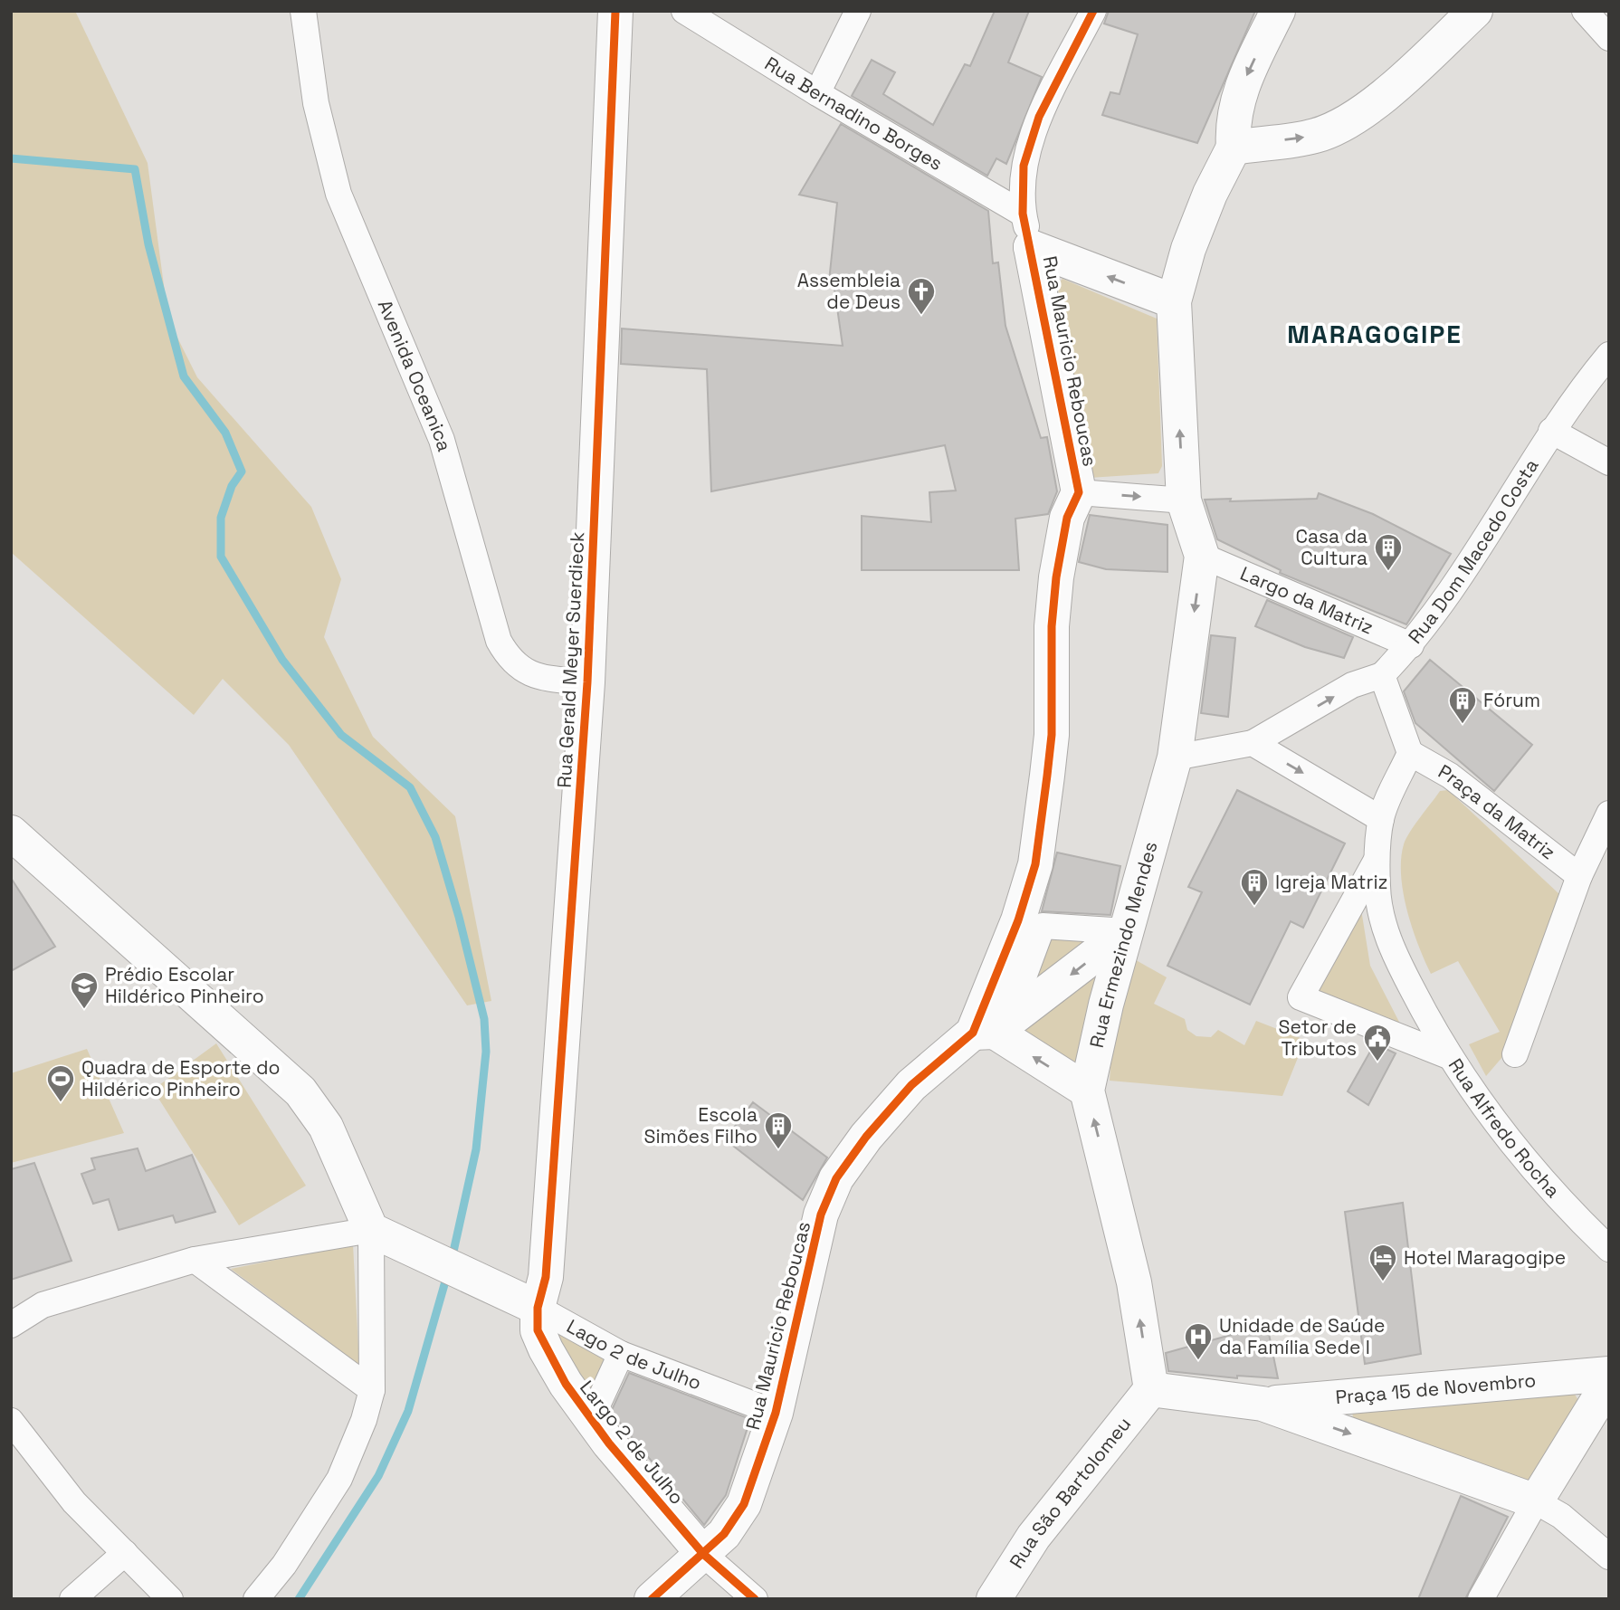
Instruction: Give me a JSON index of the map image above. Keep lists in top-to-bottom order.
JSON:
{
  "streets": {
    "street": [
      "Rua Bernadino Borges",
      "Rua Mauricio Reboucas",
      "Avenida Oceanica",
      "Rua Dom Macedo Costa",
      "Largo da Matriz",
      "Rua Gerald Meyer Suerdieck",
      "Praça da Matriz",
      "Rua Ermezindo Mendes",
      "Rua Alfredo Rocha",
      "Lago 2 de Julho",
      "Praça 15 de Novembro",
      "Largo 2 de Julho",
      "Rua São Bartolomeu"
    ]
  },
  "crossings": [
    ["Rua Bernadino Borges", "Rua Mauricio Reboucas"],
    ["Rua Mauricio Reboucas", "Lago 2 de Julho"],
    ["Rua Mauricio Reboucas", "Largo 2 de Julho"],
    ["Avenida Oceanica", "Rua Gerald Meyer Suerdieck"],
    ["Rua Dom Macedo Costa", "Largo da Matriz"],
    ["Largo da Matriz", "Rua Ermezindo Mendes"],
    ["Rua Gerald Meyer Suerdieck", "Lago 2 de Julho"],
    ["Rua Gerald Meyer Suerdieck", "Largo 2 de Julho"],
    ["Rua Ermezindo Mendes", "Praça 15 de Novembro"],
    ["Rua Ermezindo Mendes", "Rua São Bartolomeu"],
    ["Lago 2 de Julho", "Largo 2 de Julho"],
    ["Praça 15 de Novembro", "Rua São Bartolomeu"]
  ],
  "districts": ["MARAGOGIPE"],
  "places": {
    "church": ["Assembleia de Deus"],
    "building": [
      "Casa da Cultura",
      "Fórum",
      "Igreja Matriz",
      "Escola Simões Filho"
    ],
    "school or university": ["Prédio Escolar Hildérico Pinheiro"],
    "public building": ["Setor de Tributos"],
    "sports": ["Quadra de Esporte do Hildérico Pinheiro"],
    "hotel": ["Hotel Maragogipe"],
    "hospital": ["Unidade de Saúde da Família Sede I"]
  }
}
